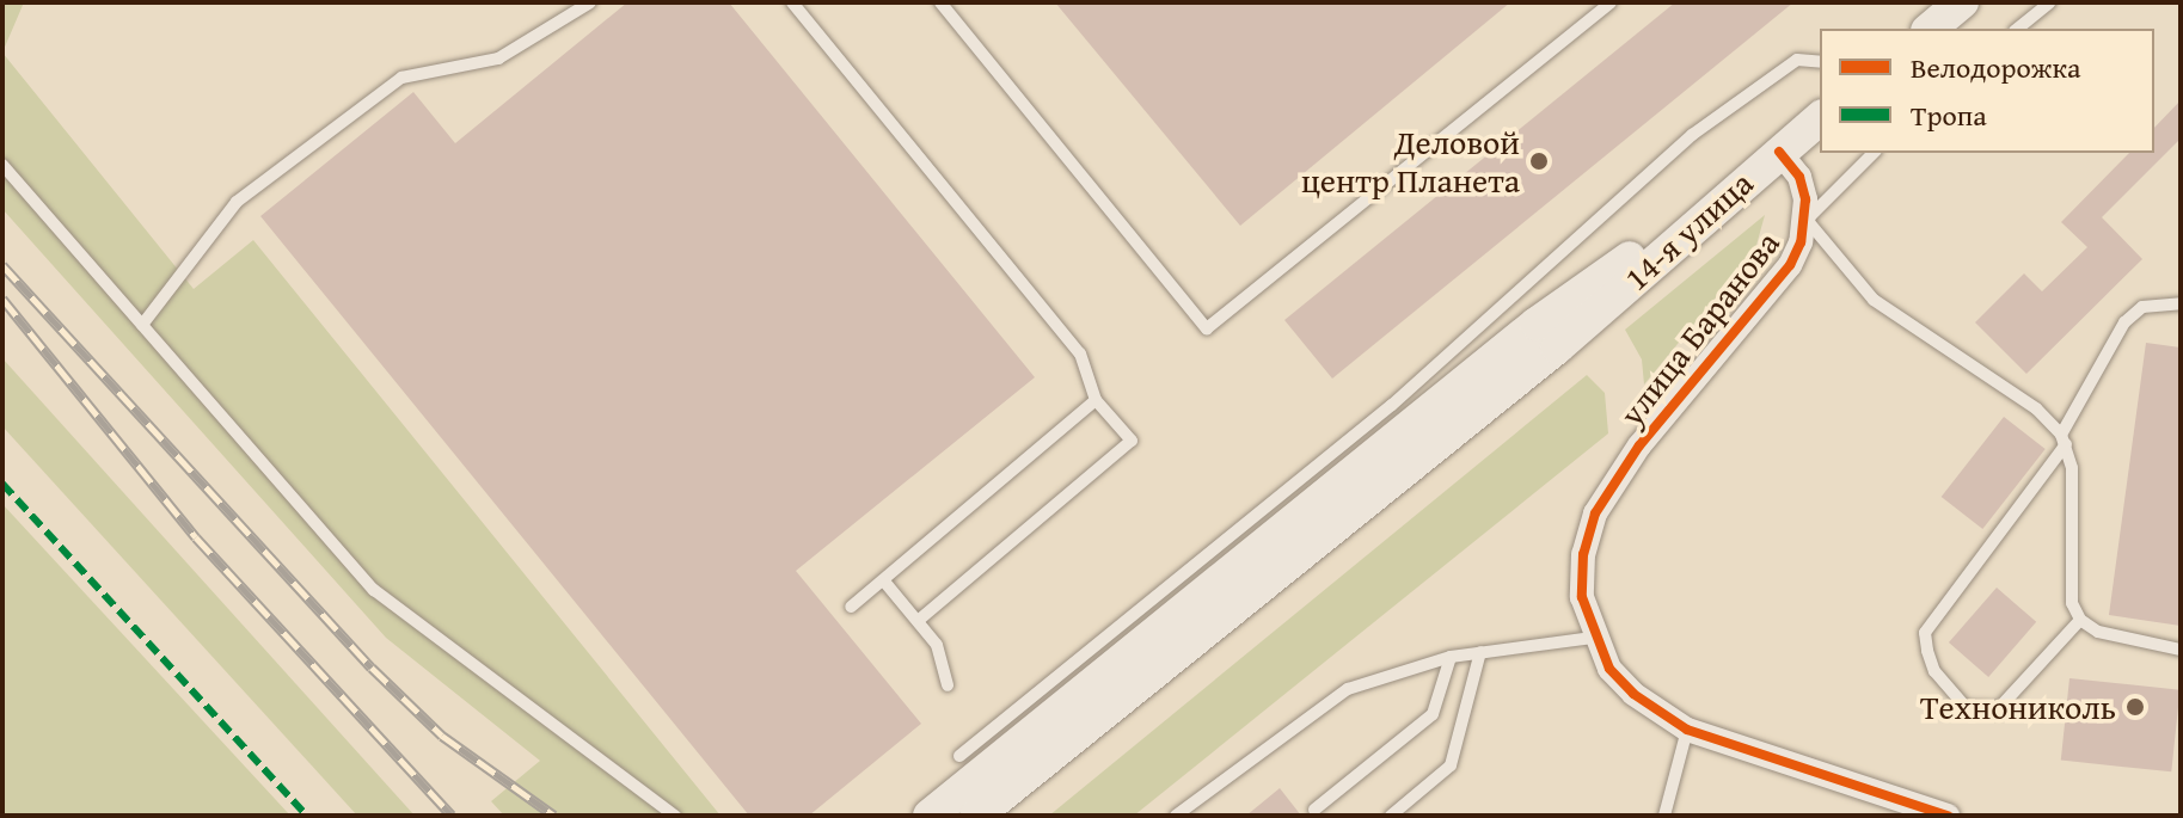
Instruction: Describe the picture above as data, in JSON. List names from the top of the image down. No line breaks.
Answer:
{"streets":{"main road":["14-я улица"],"street":["улица Баранова"]},"crossings":[["14-я улица","улица Баранова"]],"places":["Деловой центр Планета","Технониколь"],"legend":["Велодорожка","Тропа"]}
